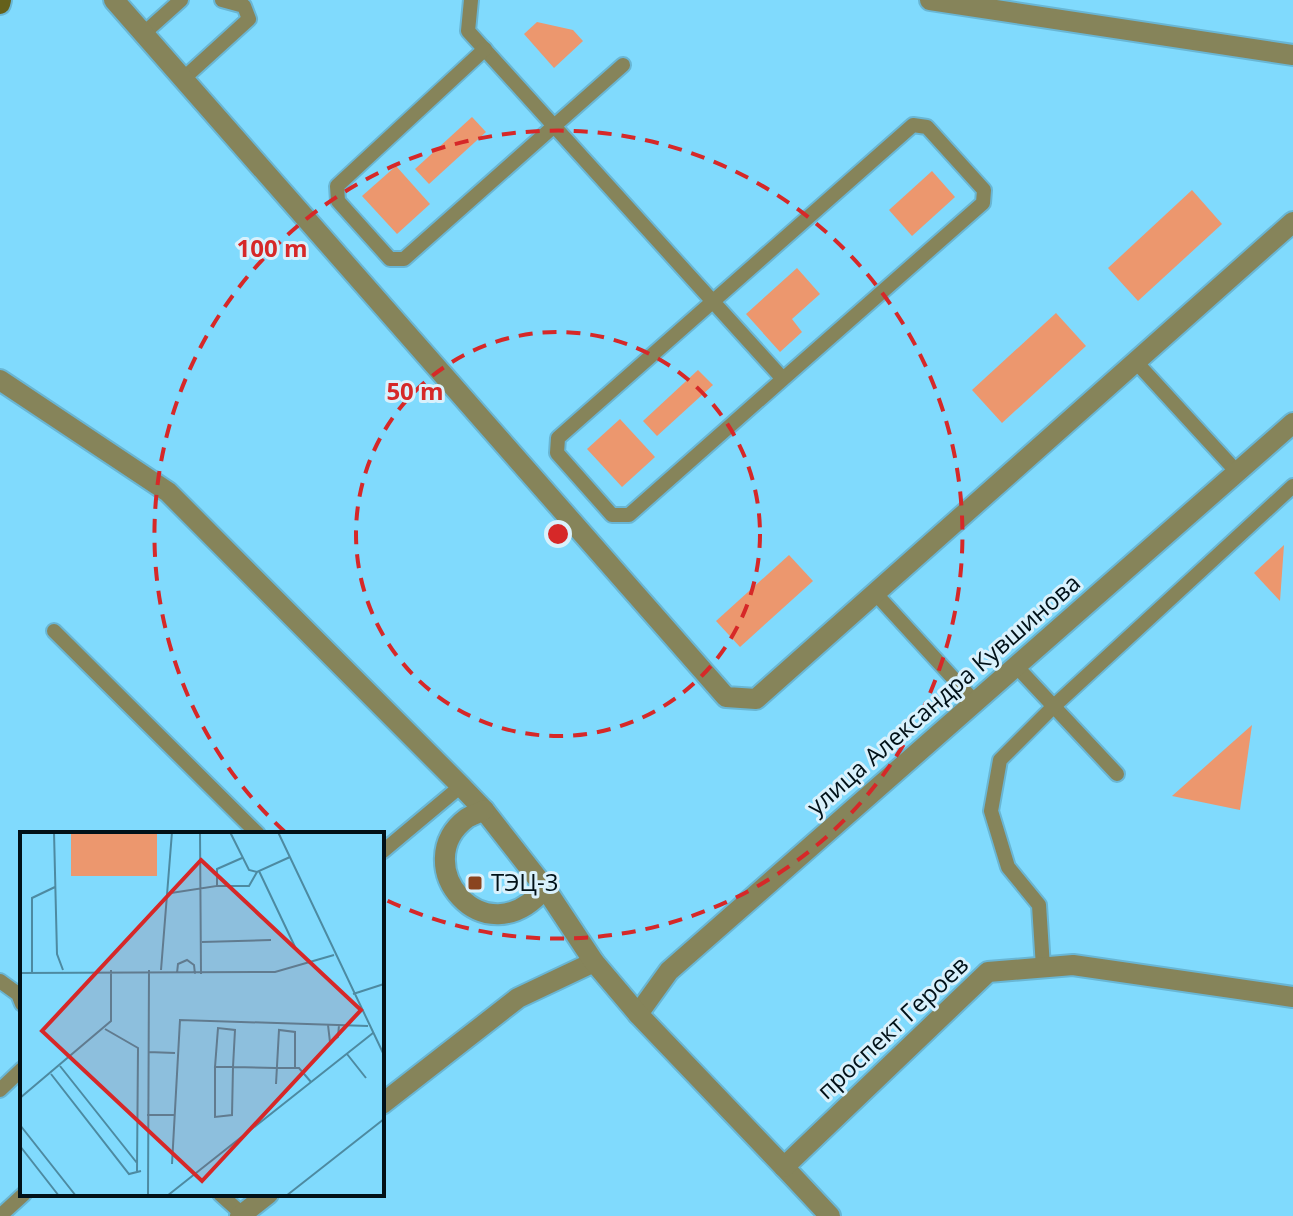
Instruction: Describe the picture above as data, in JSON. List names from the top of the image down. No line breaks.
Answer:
{"streets":{"street":["улица Александра Кувшинова","проспект Героев"]},"places":{"transit":["ТЭЦ-3"]},"rings":["100 m","50 m"]}
